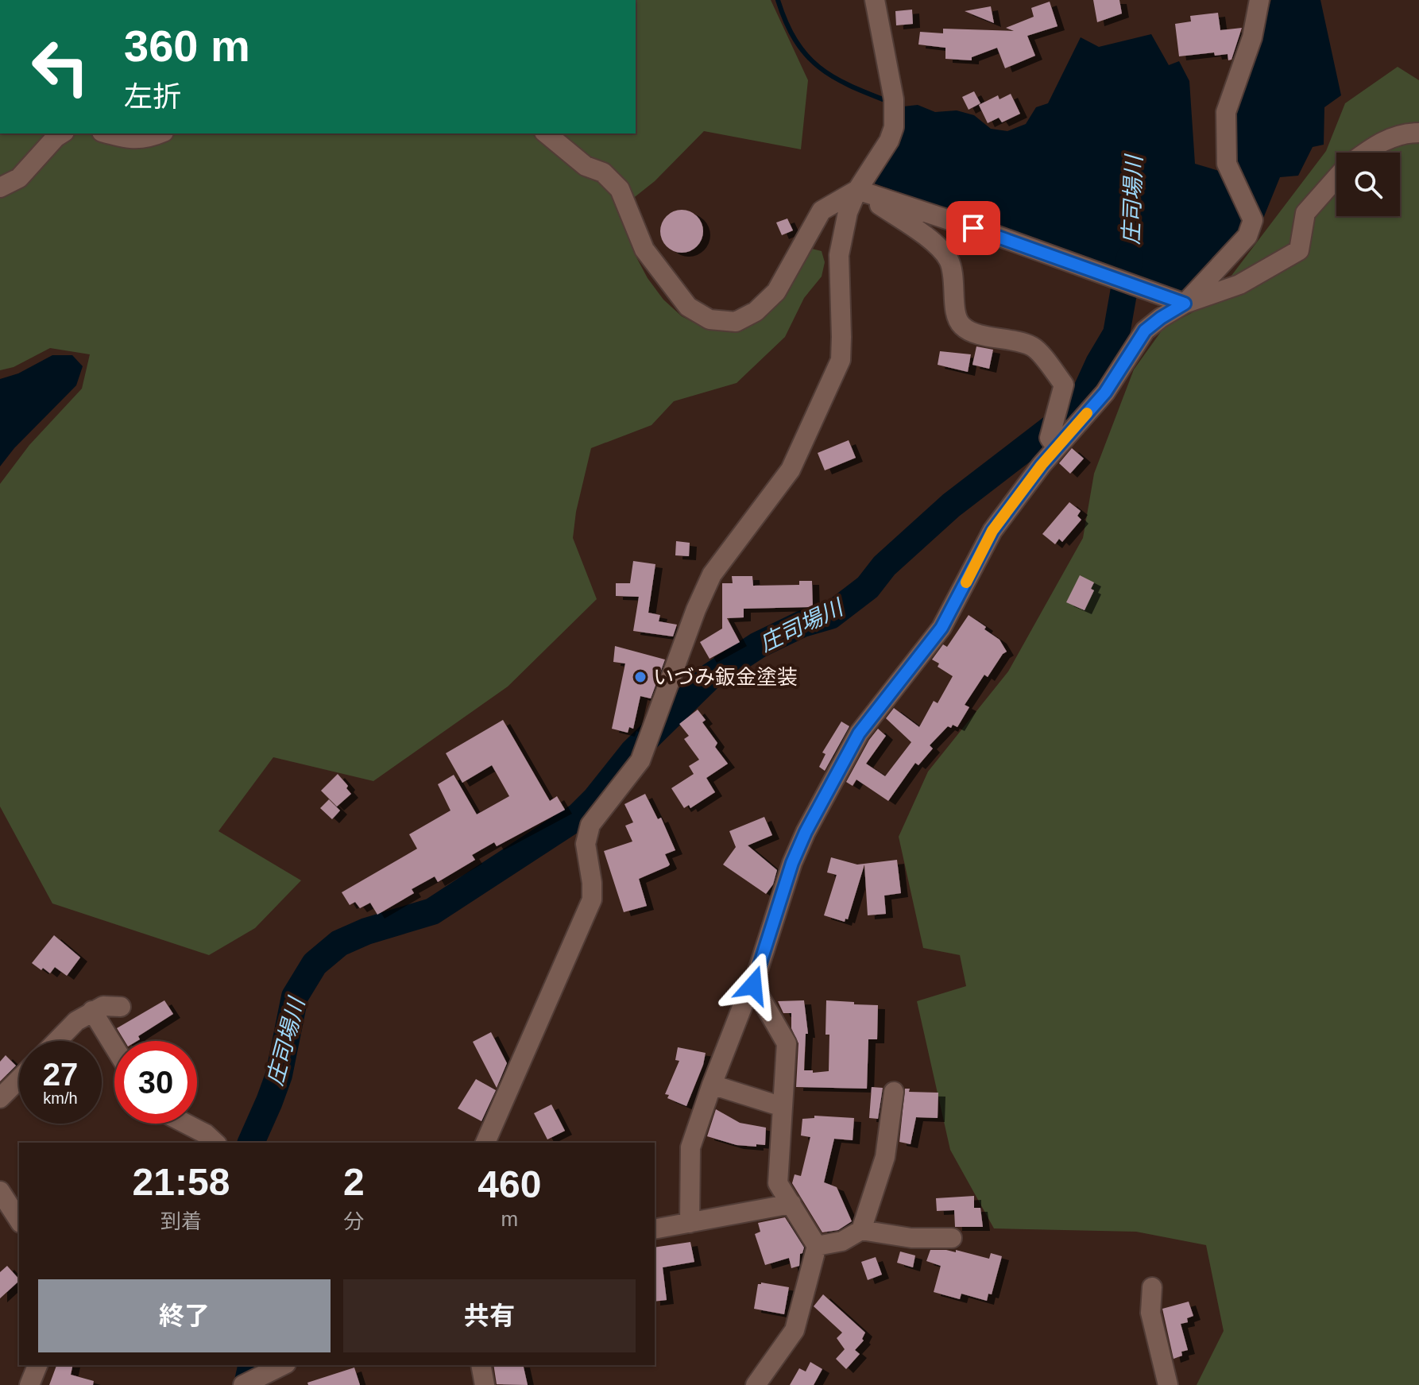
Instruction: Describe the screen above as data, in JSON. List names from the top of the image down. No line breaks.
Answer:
{"water":["庄司場川"],"places":["いづみ鈑金塗装"],"page":{"turn":["360 m","左折"],"speed":"27 km/h","limit":"30","eta":["21:58","到着","2","分","460","m"],"buttons":["終了","共有"]}}
